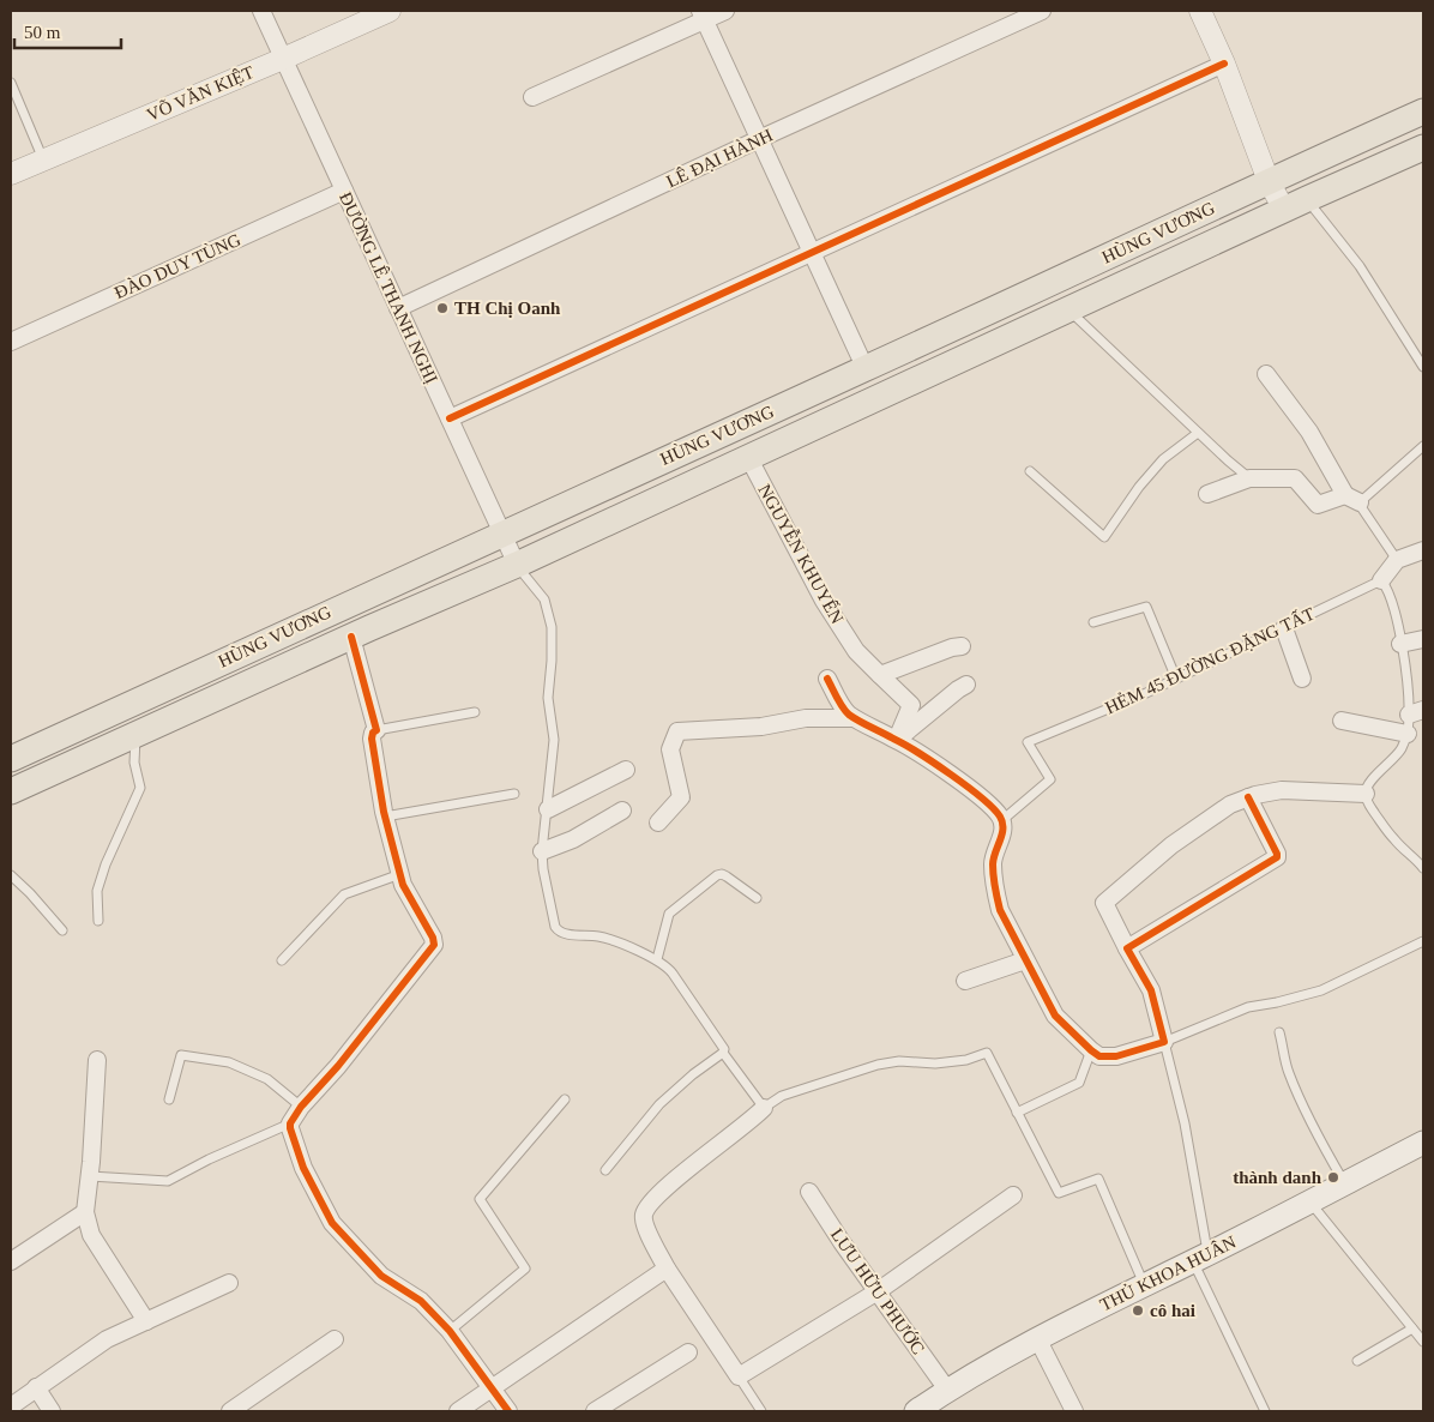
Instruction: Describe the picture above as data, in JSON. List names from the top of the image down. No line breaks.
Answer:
{"streets":{"main road":["HÙNG VƯƠNG","THỦ KHOA HUÂN"],"street":["VÕ VĂN KIỆT","LÊ ĐẠI HÀNH","ĐÀO DUY TÙNG","ĐƯỜNG LÊ THANH NGHỊ","NGUYỄN KHUYẾN","HẺM 45 ĐƯỜNG ĐẶNG TẤT","LƯU HỮU PHƯỚC"]},"crossings":[["VÕ VĂN KIỆT","ĐƯỜNG LÊ THANH NGHỊ"],["LÊ ĐẠI HÀNH","ĐƯỜNG LÊ THANH NGHỊ"],["HÙNG VƯƠNG","ĐƯỜNG LÊ THANH NGHỊ"],["HÙNG VƯƠNG","NGUYỄN KHUYẾN"],["ĐÀO DUY TÙNG","ĐƯỜNG LÊ THANH NGHỊ"],["THỦ KHOA HUÂN","LƯU HỮU PHƯỚC"]],"places":["TH Chị Oanh","thành danh","cô hai"],"scale_bar":"50 m"}
